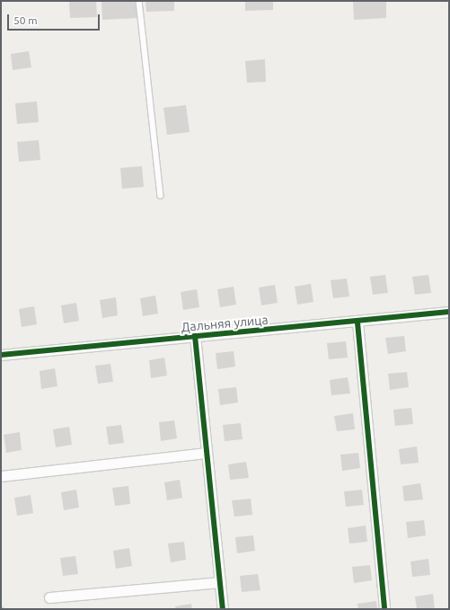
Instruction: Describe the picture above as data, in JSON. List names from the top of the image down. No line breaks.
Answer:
{"streets":{"street":["Дальняя улица"]},"scale_bar":"50 m"}
